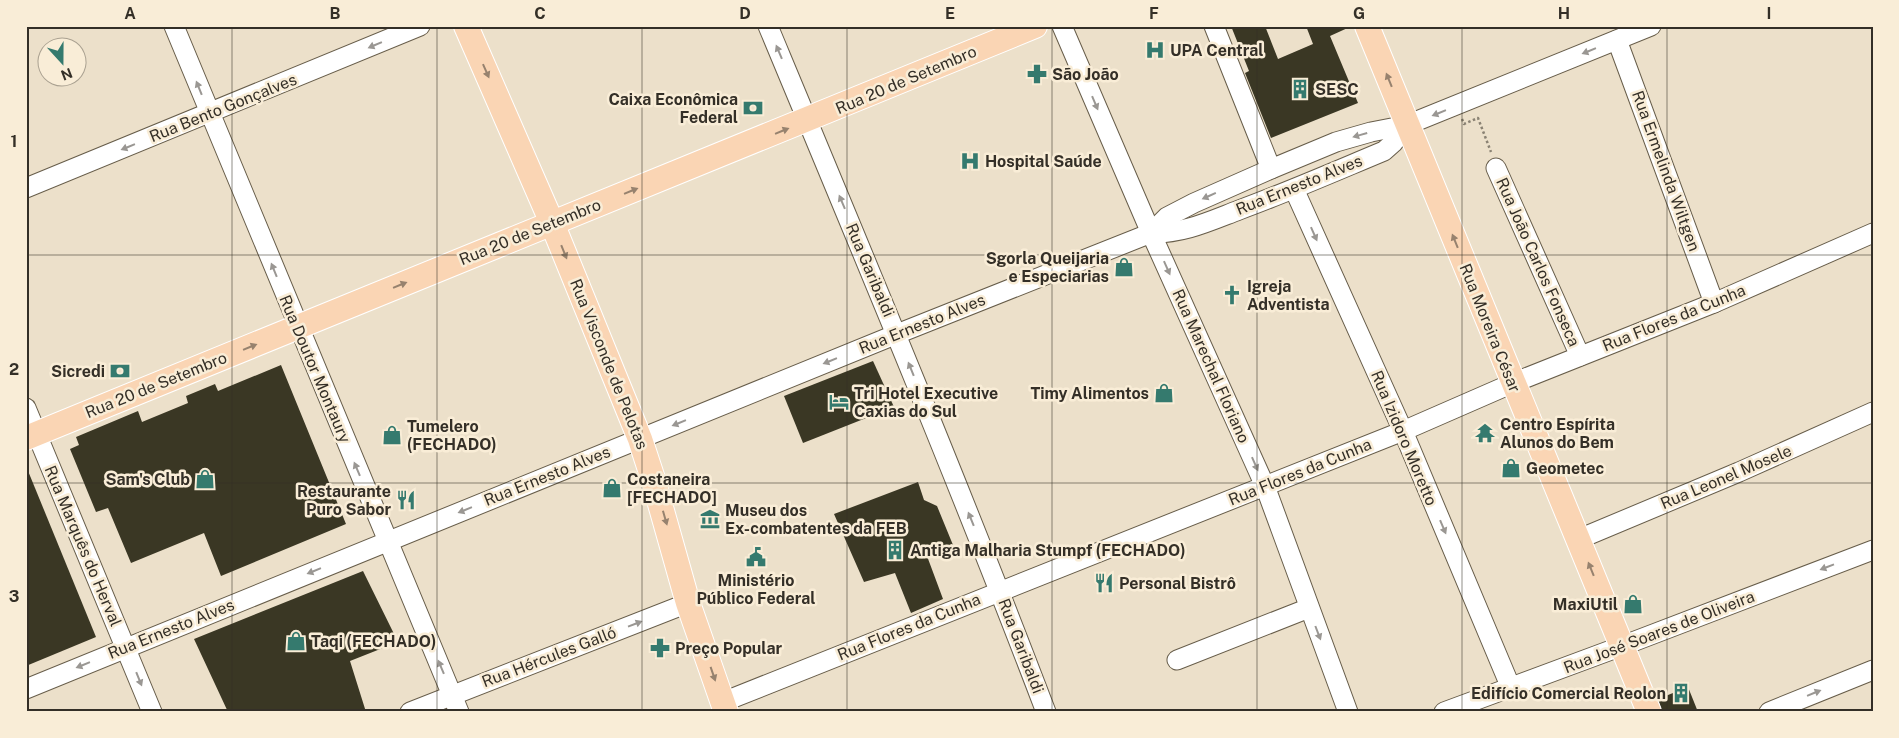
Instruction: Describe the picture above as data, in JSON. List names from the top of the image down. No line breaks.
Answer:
{"streets":{"main road":["Rua 20 de Setembro","Rua Moreira César","Rua Visconde de Pelotas"],"street":["Rua Bento Gonçalves","Rua Ermelinda Wiltgen","Rua Ernesto Alves","Rua João Carlos Fonseca","Rua Garibaldi","Rua Flores da Cunha","Rua Marechal Floriano","Rua Doutor Montaury","Rua Izidoro Moretto","Rua Leonel Mosele","Rua Marquês do Herval","Rua José Soares de Oliveira","Rua Hércules Galló"]},"crossings":[["Rua 20 de Setembro","Rua Garibaldi"],["Rua 20 de Setembro","Rua Visconde de Pelotas"],["Rua 20 de Setembro","Rua Doutor Montaury"],["Rua 20 de Setembro","Rua Marquês do Herval"],["Rua Bento Gonçalves","Rua Doutor Montaury"],["Rua Ermelinda Wiltgen","Rua Ernesto Alves"],["Rua Ermelinda Wiltgen","Rua Flores da Cunha"],["Rua Ernesto Alves","Rua Garibaldi"],["Rua Ernesto Alves","Rua Moreira César"],["Rua Ernesto Alves","Rua Visconde de Pelotas"],["Rua Ernesto Alves","Rua Marechal Floriano"],["Rua Ernesto Alves","Rua Doutor Montaury"],["Rua Ernesto Alves","Rua Izidoro Moretto"],["Rua Ernesto Alves","Rua Marquês do Herval"],["Rua João Carlos Fonseca","Rua Flores da Cunha"],["Rua Garibaldi","Rua Flores da Cunha"],["Rua Flores da Cunha","Rua Moreira César"],["Rua Flores da Cunha","Rua Visconde de Pelotas"],["Rua Flores da Cunha","Rua Marechal Floriano"],["Rua Flores da Cunha","Rua Izidoro Moretto"],["Rua Moreira César","Rua Leonel Mosele"],["Rua Moreira César","Rua José Soares de Oliveira"],["Rua Visconde de Pelotas","Rua Hércules Galló"],["Rua Doutor Montaury","Rua Hércules Galló"],["Rua Izidoro Moretto","Rua José Soares de Oliveira"]],"one_way":["Rua 20 de Setembro","Rua Bento Gonçalves","Rua Ernesto Alves","Rua Garibaldi","Rua Moreira César","Rua Visconde de Pelotas","Rua Marechal Floriano","Rua Doutor Montaury","Rua Izidoro Moretto","Rua Hércules Galló"],"places":{"hospital":["UPA Central","Hospital Saúde"],"pharmacy":["São João","Preço Popular"],"building":["SESC","Antiga Malharia Stumpf (FECHADO)","Edifício Comercial Reolon"],"bank":["Caixa Econômica Federal","Sicredi"],"shop":["Sgorla Queijaria e Especiarias","Timy Alimentos","Tumelero (FECHADO)","Geometec","Sam's Club","Costaneira [FECHADO]","MaxiUtil","Taqi (FECHADO)"],"church":["Igreja Adventista"],"hotel":["Tri Hotel Executive Caxias do Sul"],"temple":["Centro Espírita Alunos do Bem"],"restaurant":["Restaurante Puro Sabor","Personal Bistrô"],"museum":["Museu dos Ex-combatentes da FEB"],"public building":["Ministério Público Federal"]},"north":"bottom","grid":{"columns":["A","B","C","D","E","F","G","H","I"],"rows":["1","2","3"]}}
